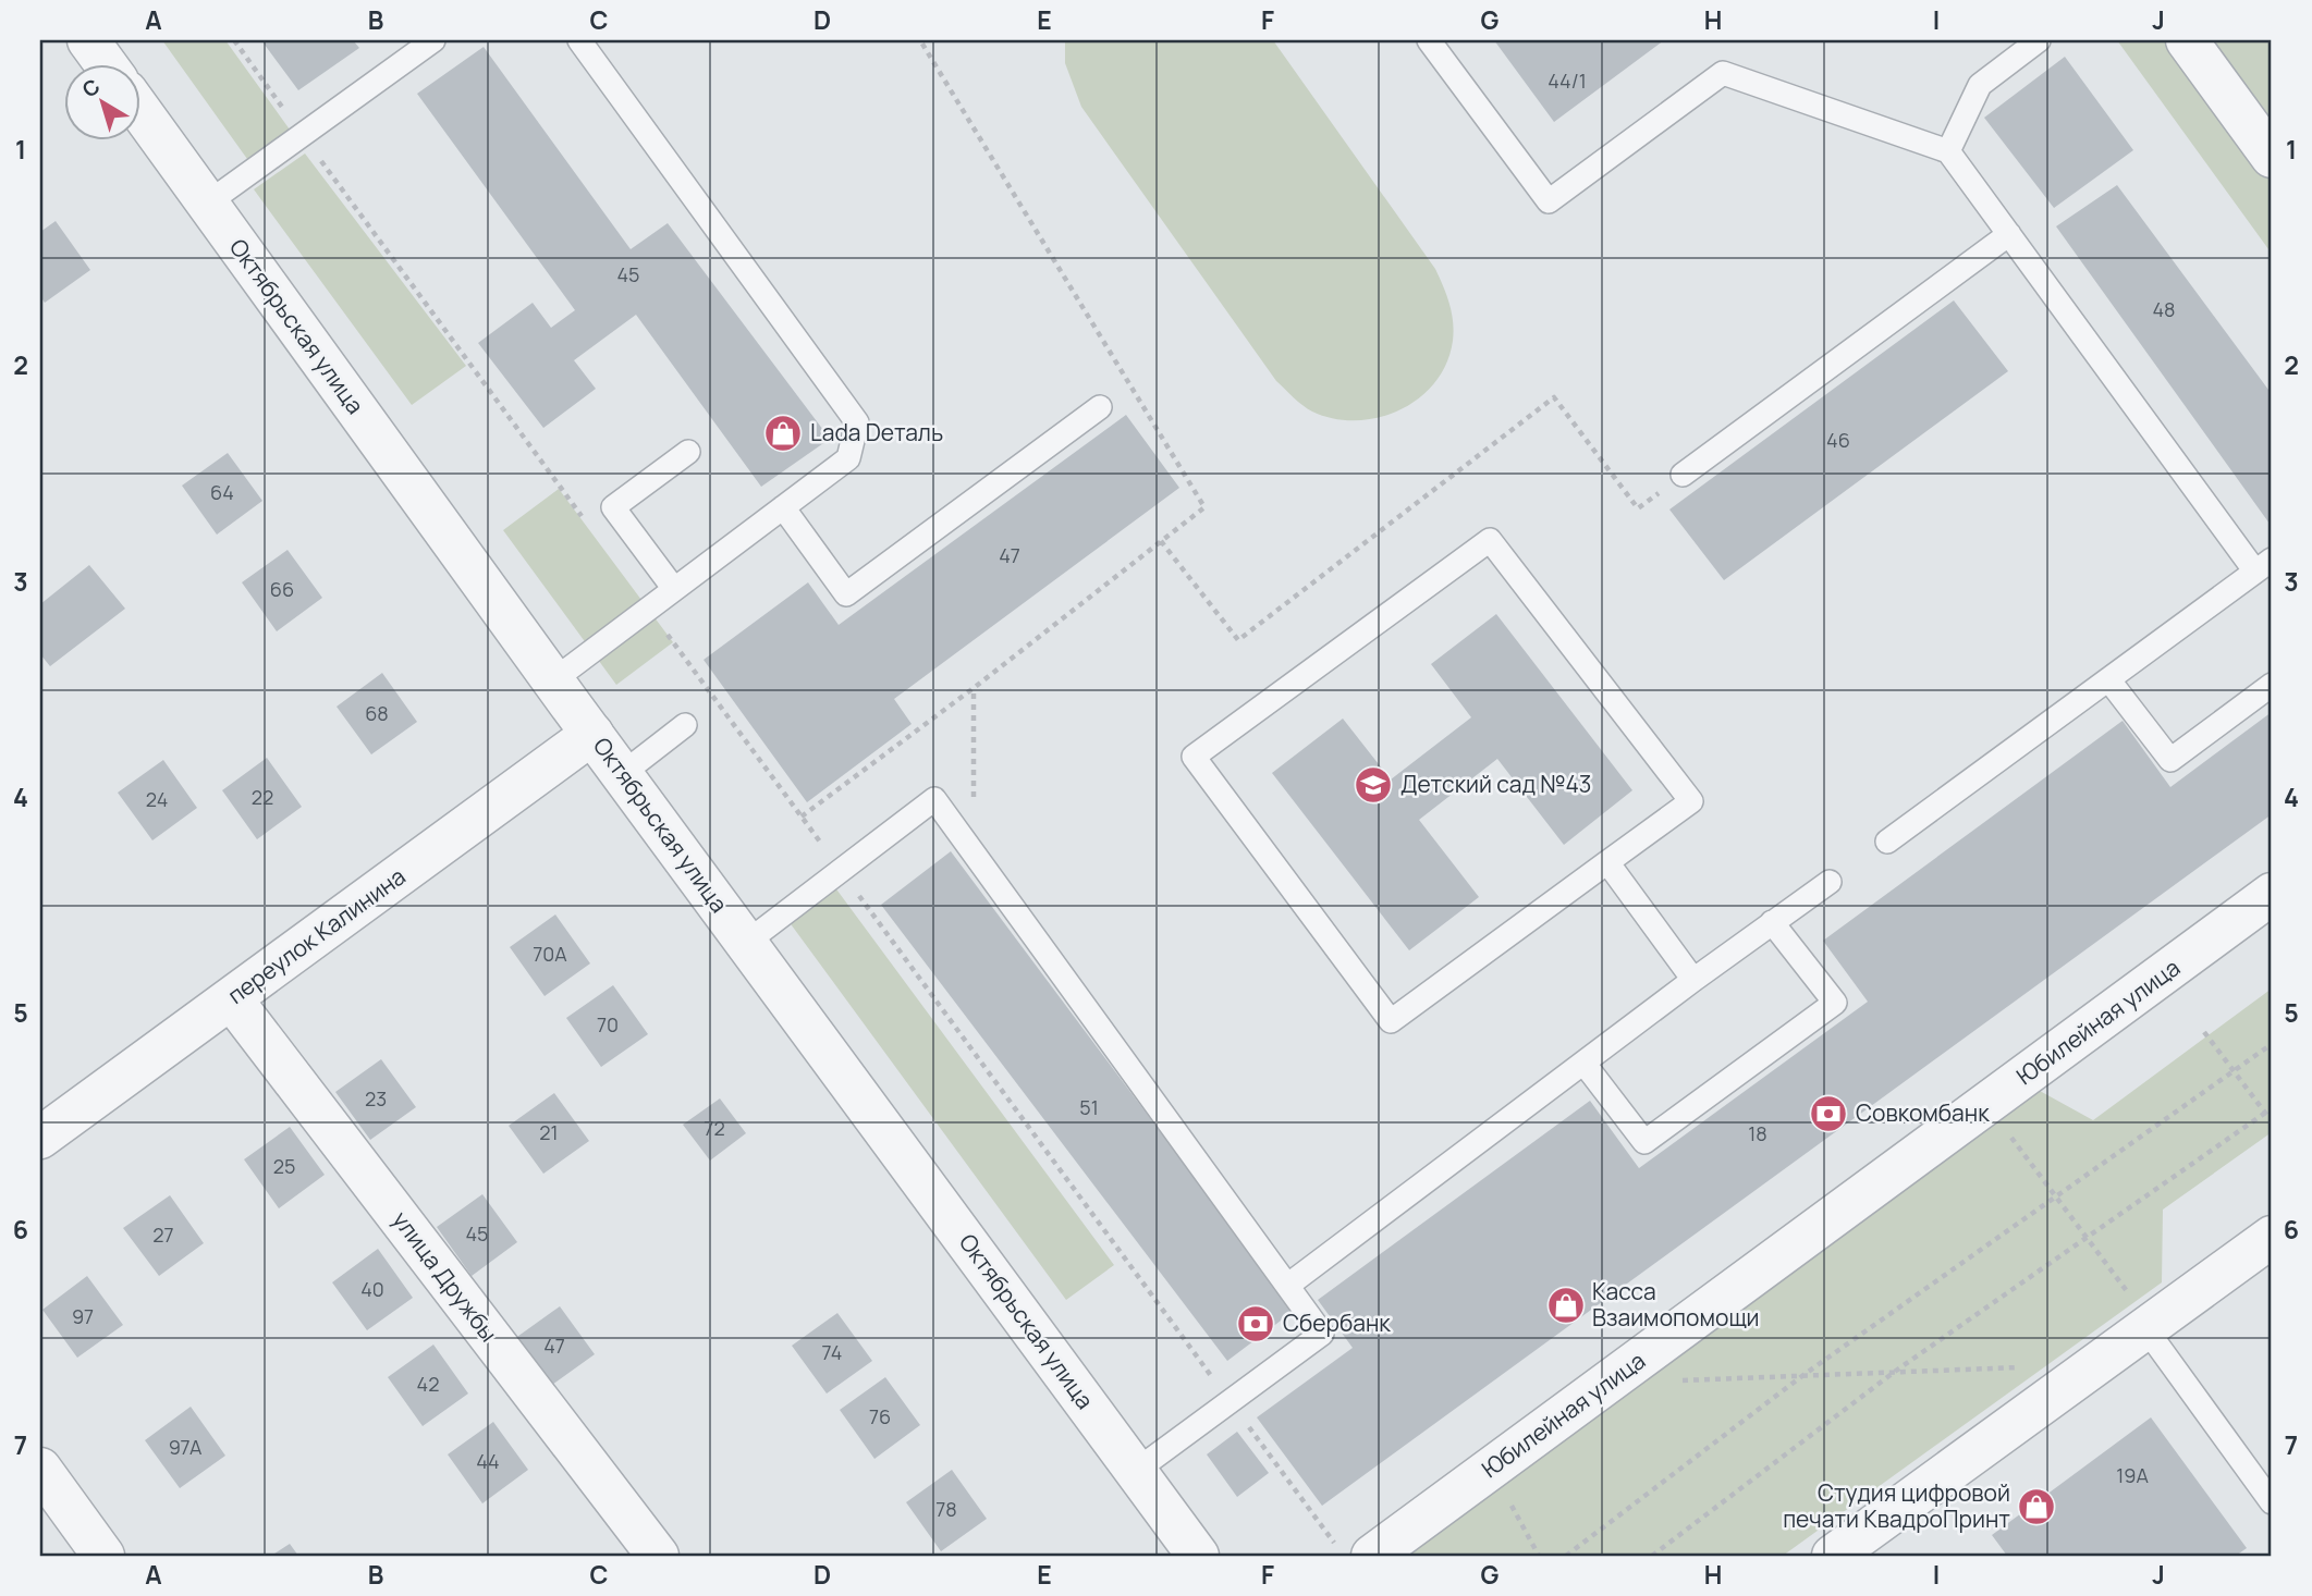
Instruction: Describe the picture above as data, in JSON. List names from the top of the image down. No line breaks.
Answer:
{"streets":{"street":["Октябрьская улица","переулок Калинина","Юбилейная улица","улица Дружбы"]},"crossings":[["Октябрьская улица","переулок Калинина"],["переулок Калинина","улица Дружбы"]],"places":{"shop":["Lada Dеталь","Касса Взаимопомощи","Студия цифровой печати КвадроПринт"],"school or university":["Детский сад №43"],"bank":["Совкомбанк","Сбербанк"]},"house_numbers":["44/1","45","48","46","64","47","66","68","22","24","70А","70","23","51","72","21","18","25","45","27","40","97","47","74","42","76","97А","44","19А","78"],"north":"top left","grid":{"columns":["A","B","C","D","E","F","G","H","I","J"],"rows":["1","2","3","4","5","6","7"]}}
